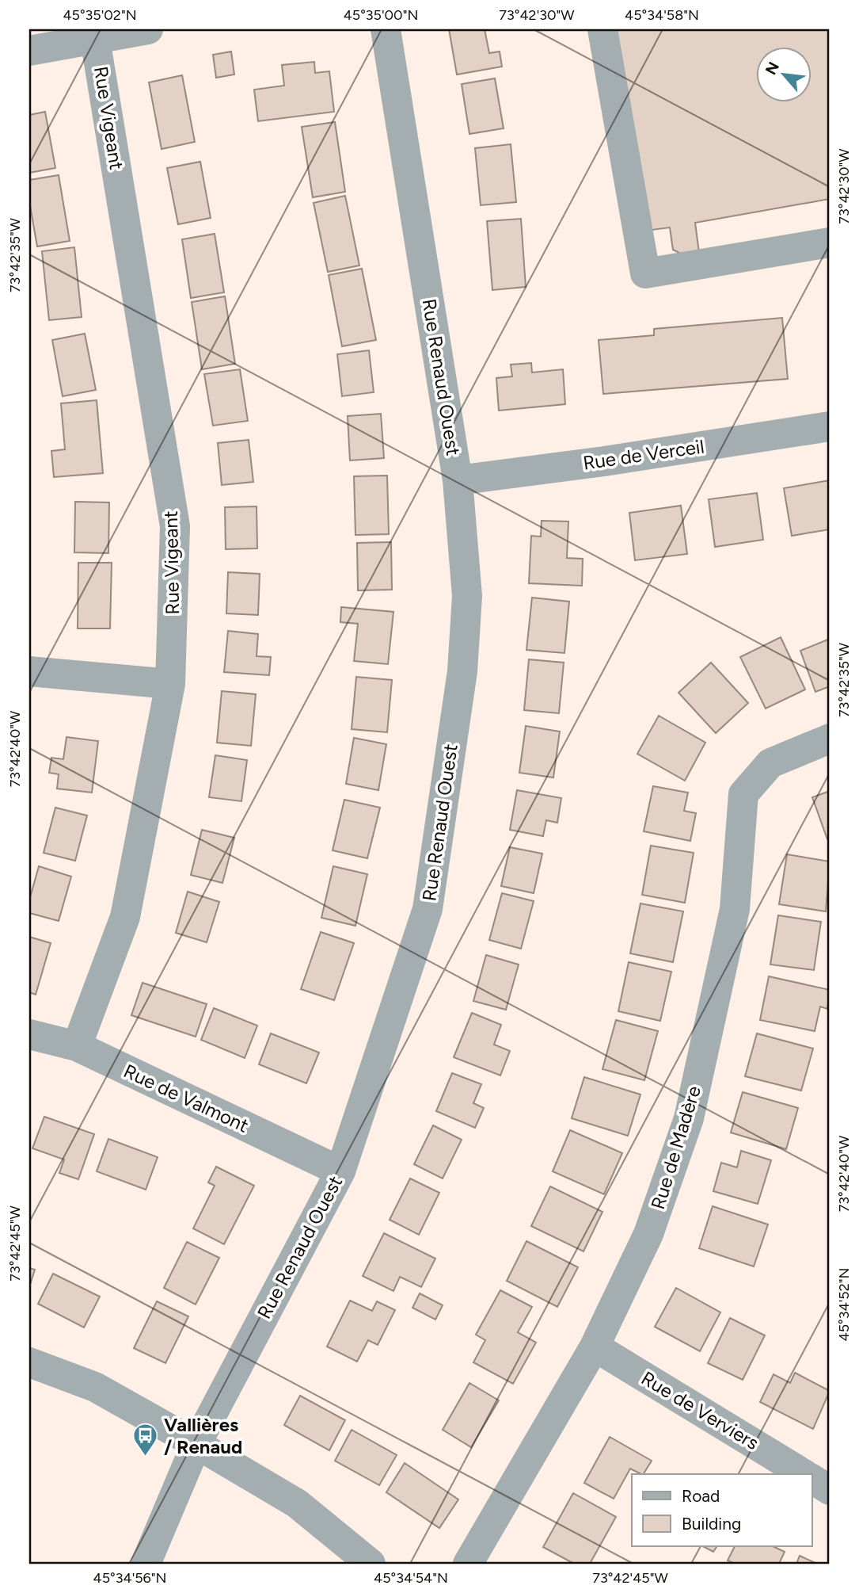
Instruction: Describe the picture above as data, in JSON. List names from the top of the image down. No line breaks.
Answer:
{"streets":{"street":["Rue Vigeant","Rue Renaud Ouest","Rue de Verceil","Rue de Valmont","Rue de Madère","Rue de Verviers"]},"crossings":[["Rue Vigeant","Rue de Valmont"],["Rue Renaud Ouest","Rue de Verceil"],["Rue Renaud Ouest","Rue de Valmont"],["Rue de Madère","Rue de Verviers"]],"places":{"bus stop":["Vallières / Renaud"]},"legend":["Road","Building"],"north":"top left","coordinates":["45°35'02\"N","45°35'00\"N","73°42'30\"W","45°34'58\"N","73°42'35\"W","73°42'40\"W","73°42'45\"W","45°34'52\"N","45°34'56\"N","45°34'54\"N"]}
